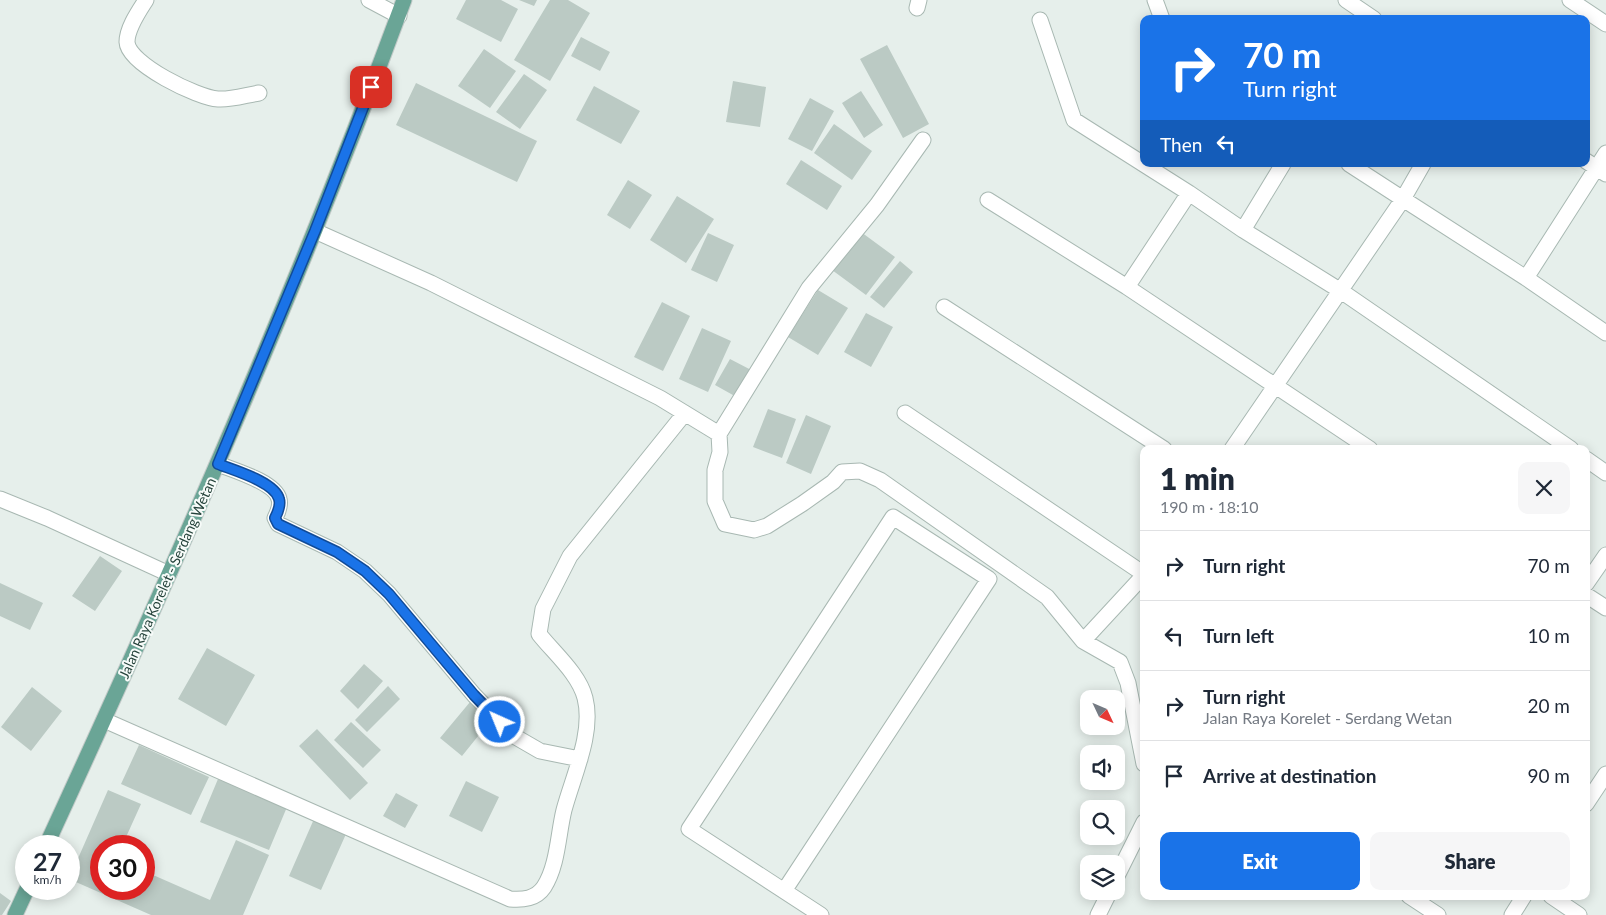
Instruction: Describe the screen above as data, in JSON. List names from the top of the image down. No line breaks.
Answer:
{"streets":{"main road":["Jalan Raya Korelet - Serdang Wetan"]},"north":"bottom right","page":{"turn":["70 m","Turn right"],"then":"Then","heading":["1 min","190 m · 18:10"],"list":[{"name":"Turn right","value":"70 m"},{"name":"Turn left","value":"10 m"},{"name":"Turn right","note":"Jalan Raya Korelet - Serdang Wetan","value":"20 m"},{"name":"Arrive at destination","value":"90 m"}],"buttons":["Exit","Share"],"speed":"27 km/h","limit":"30"}}
